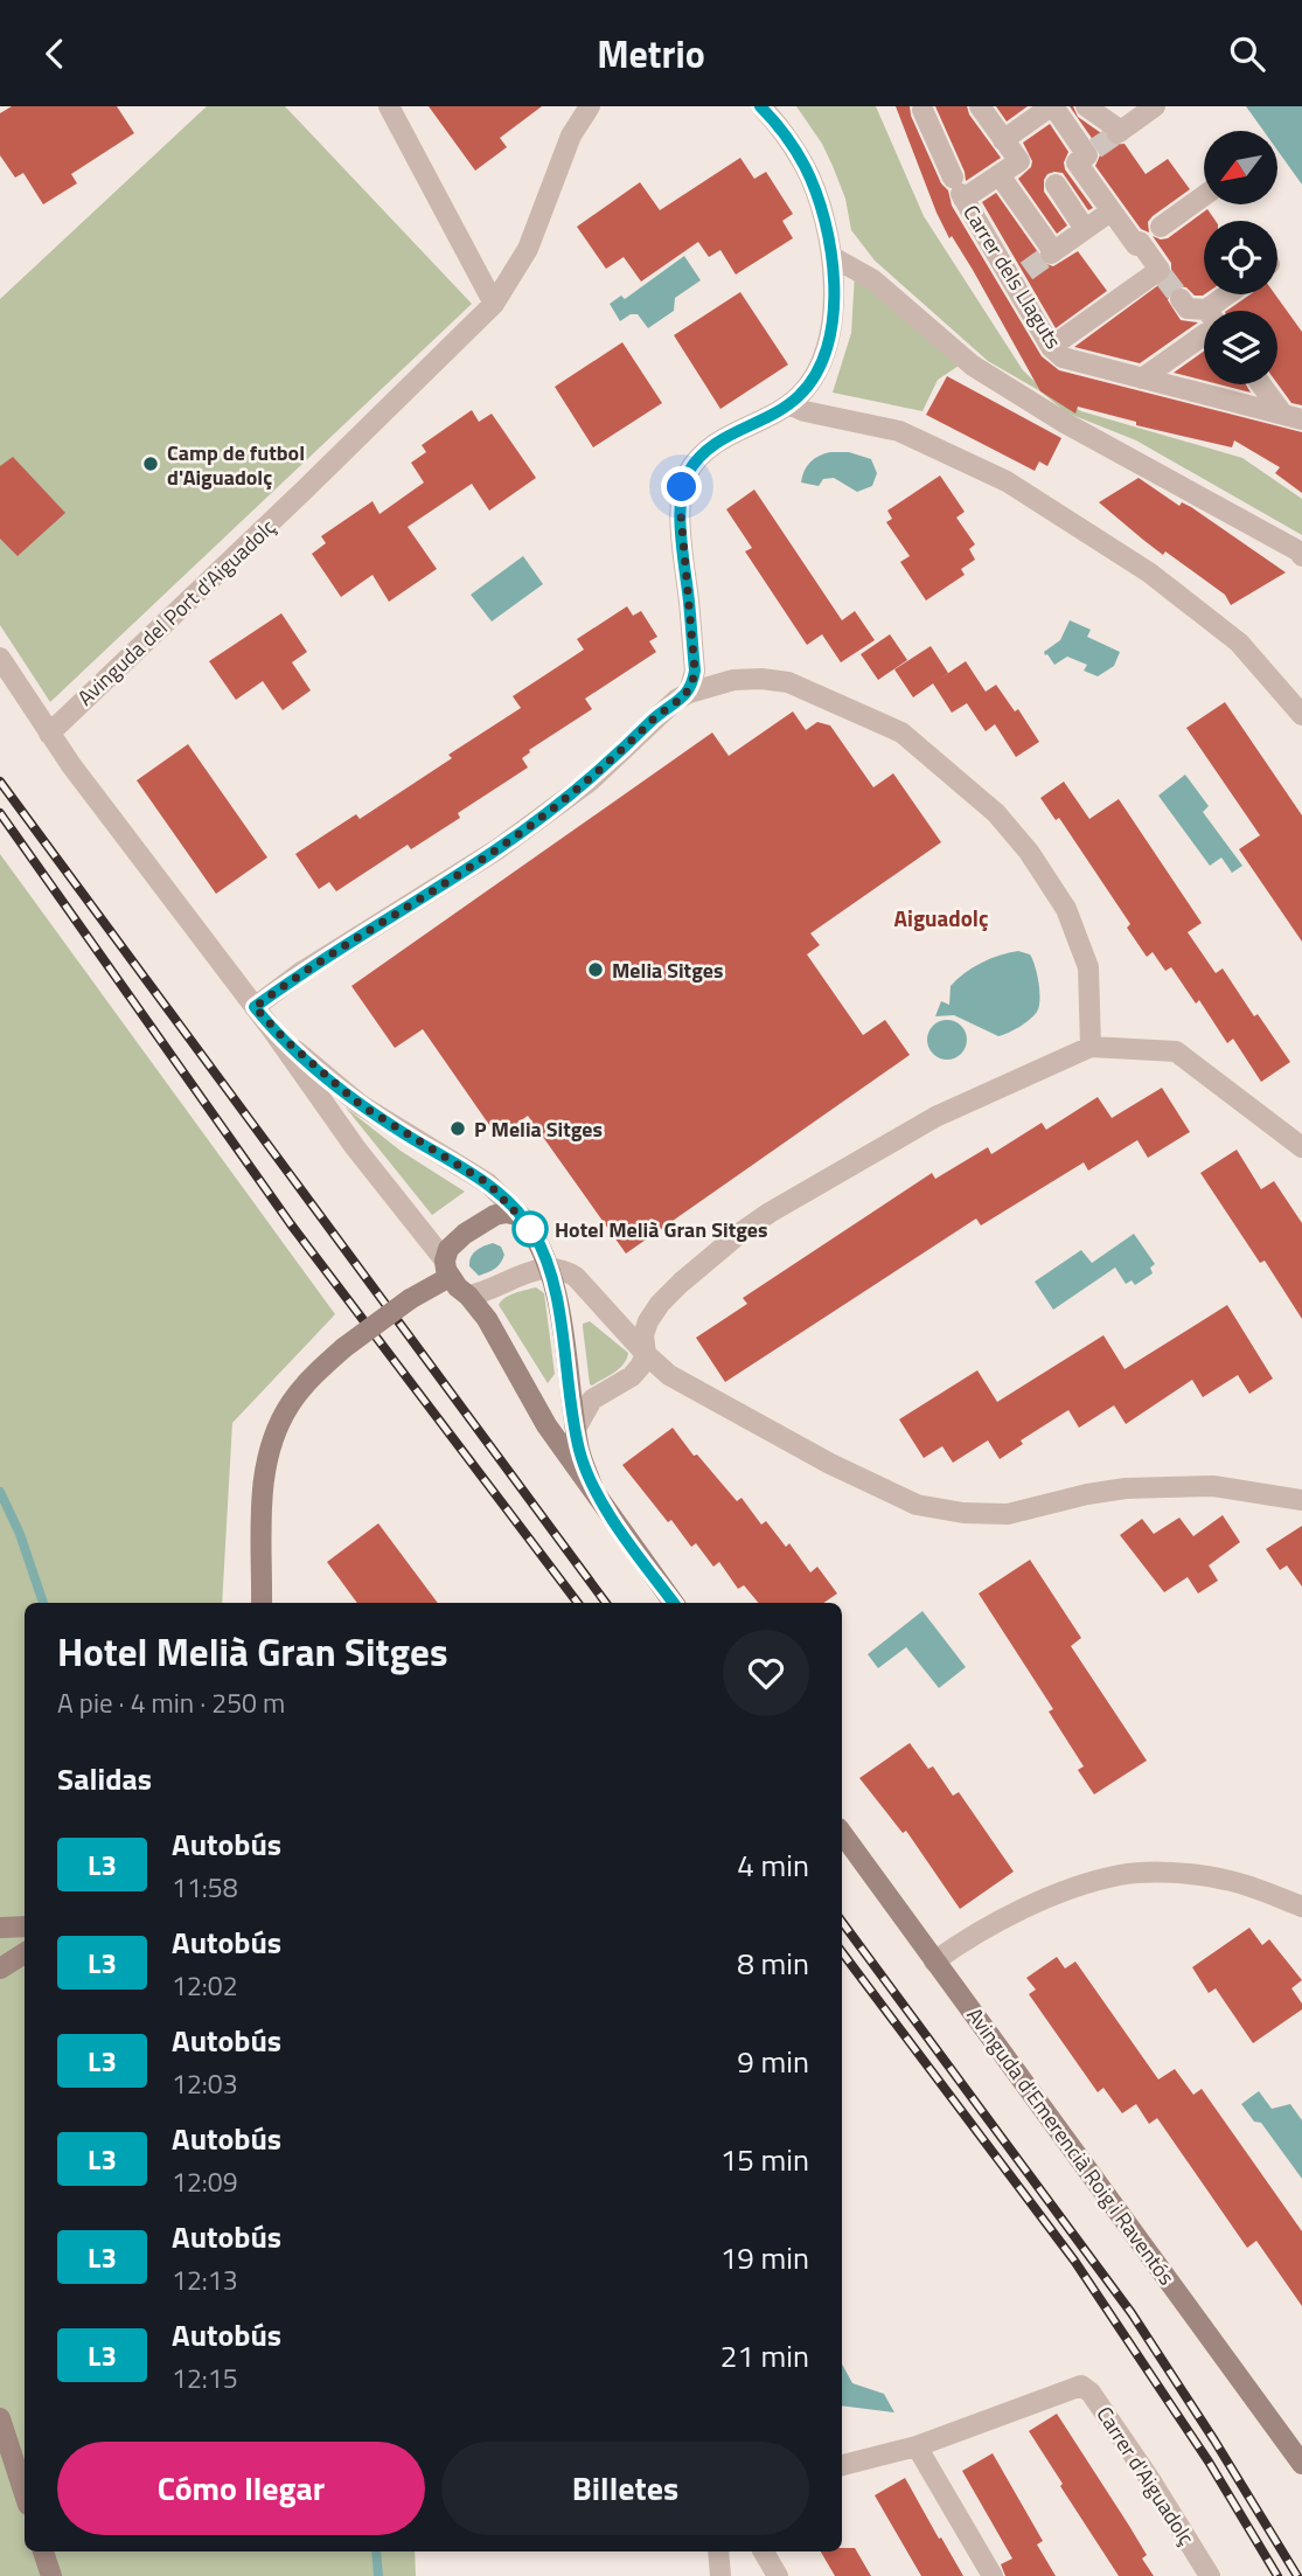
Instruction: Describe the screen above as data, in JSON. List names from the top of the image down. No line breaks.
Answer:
{"streets":{"street":["Carrer dels Llaguts","Avinguda del Port d'Aiguadolç","Avinguda d'Emerencià Roig i Raventós","Carrer d'Aiguadolç"]},"districts":["Aiguadolç"],"places":["Camp de futbol d'Aiguadolç","Melia Sitges","P Melia Sitges","Hotel Melià Gran Sitges"],"lines":["bus line L3"],"north":"bottom left","page":{"header":"Metrio","heading":[["Hotel Melià Gran Sitges","A pie · 4 min · 250 m"],"Salidas"],"list":[{"mark":"L3","name":"Autobús","note":"11:58","value":"4 min"},{"mark":"L3","name":"Autobús","note":"12:02","value":"8 min"},{"mark":"L3","name":"Autobús","note":"12:03","value":"9 min"},{"mark":"L3","name":"Autobús","note":"12:09","value":"15 min"},{"mark":"L3","name":"Autobús","note":"12:13","value":"19 min"},{"mark":"L3","name":"Autobús","note":"12:15","value":"21 min"}],"buttons":["Cómo llegar","Billetes"]}}
